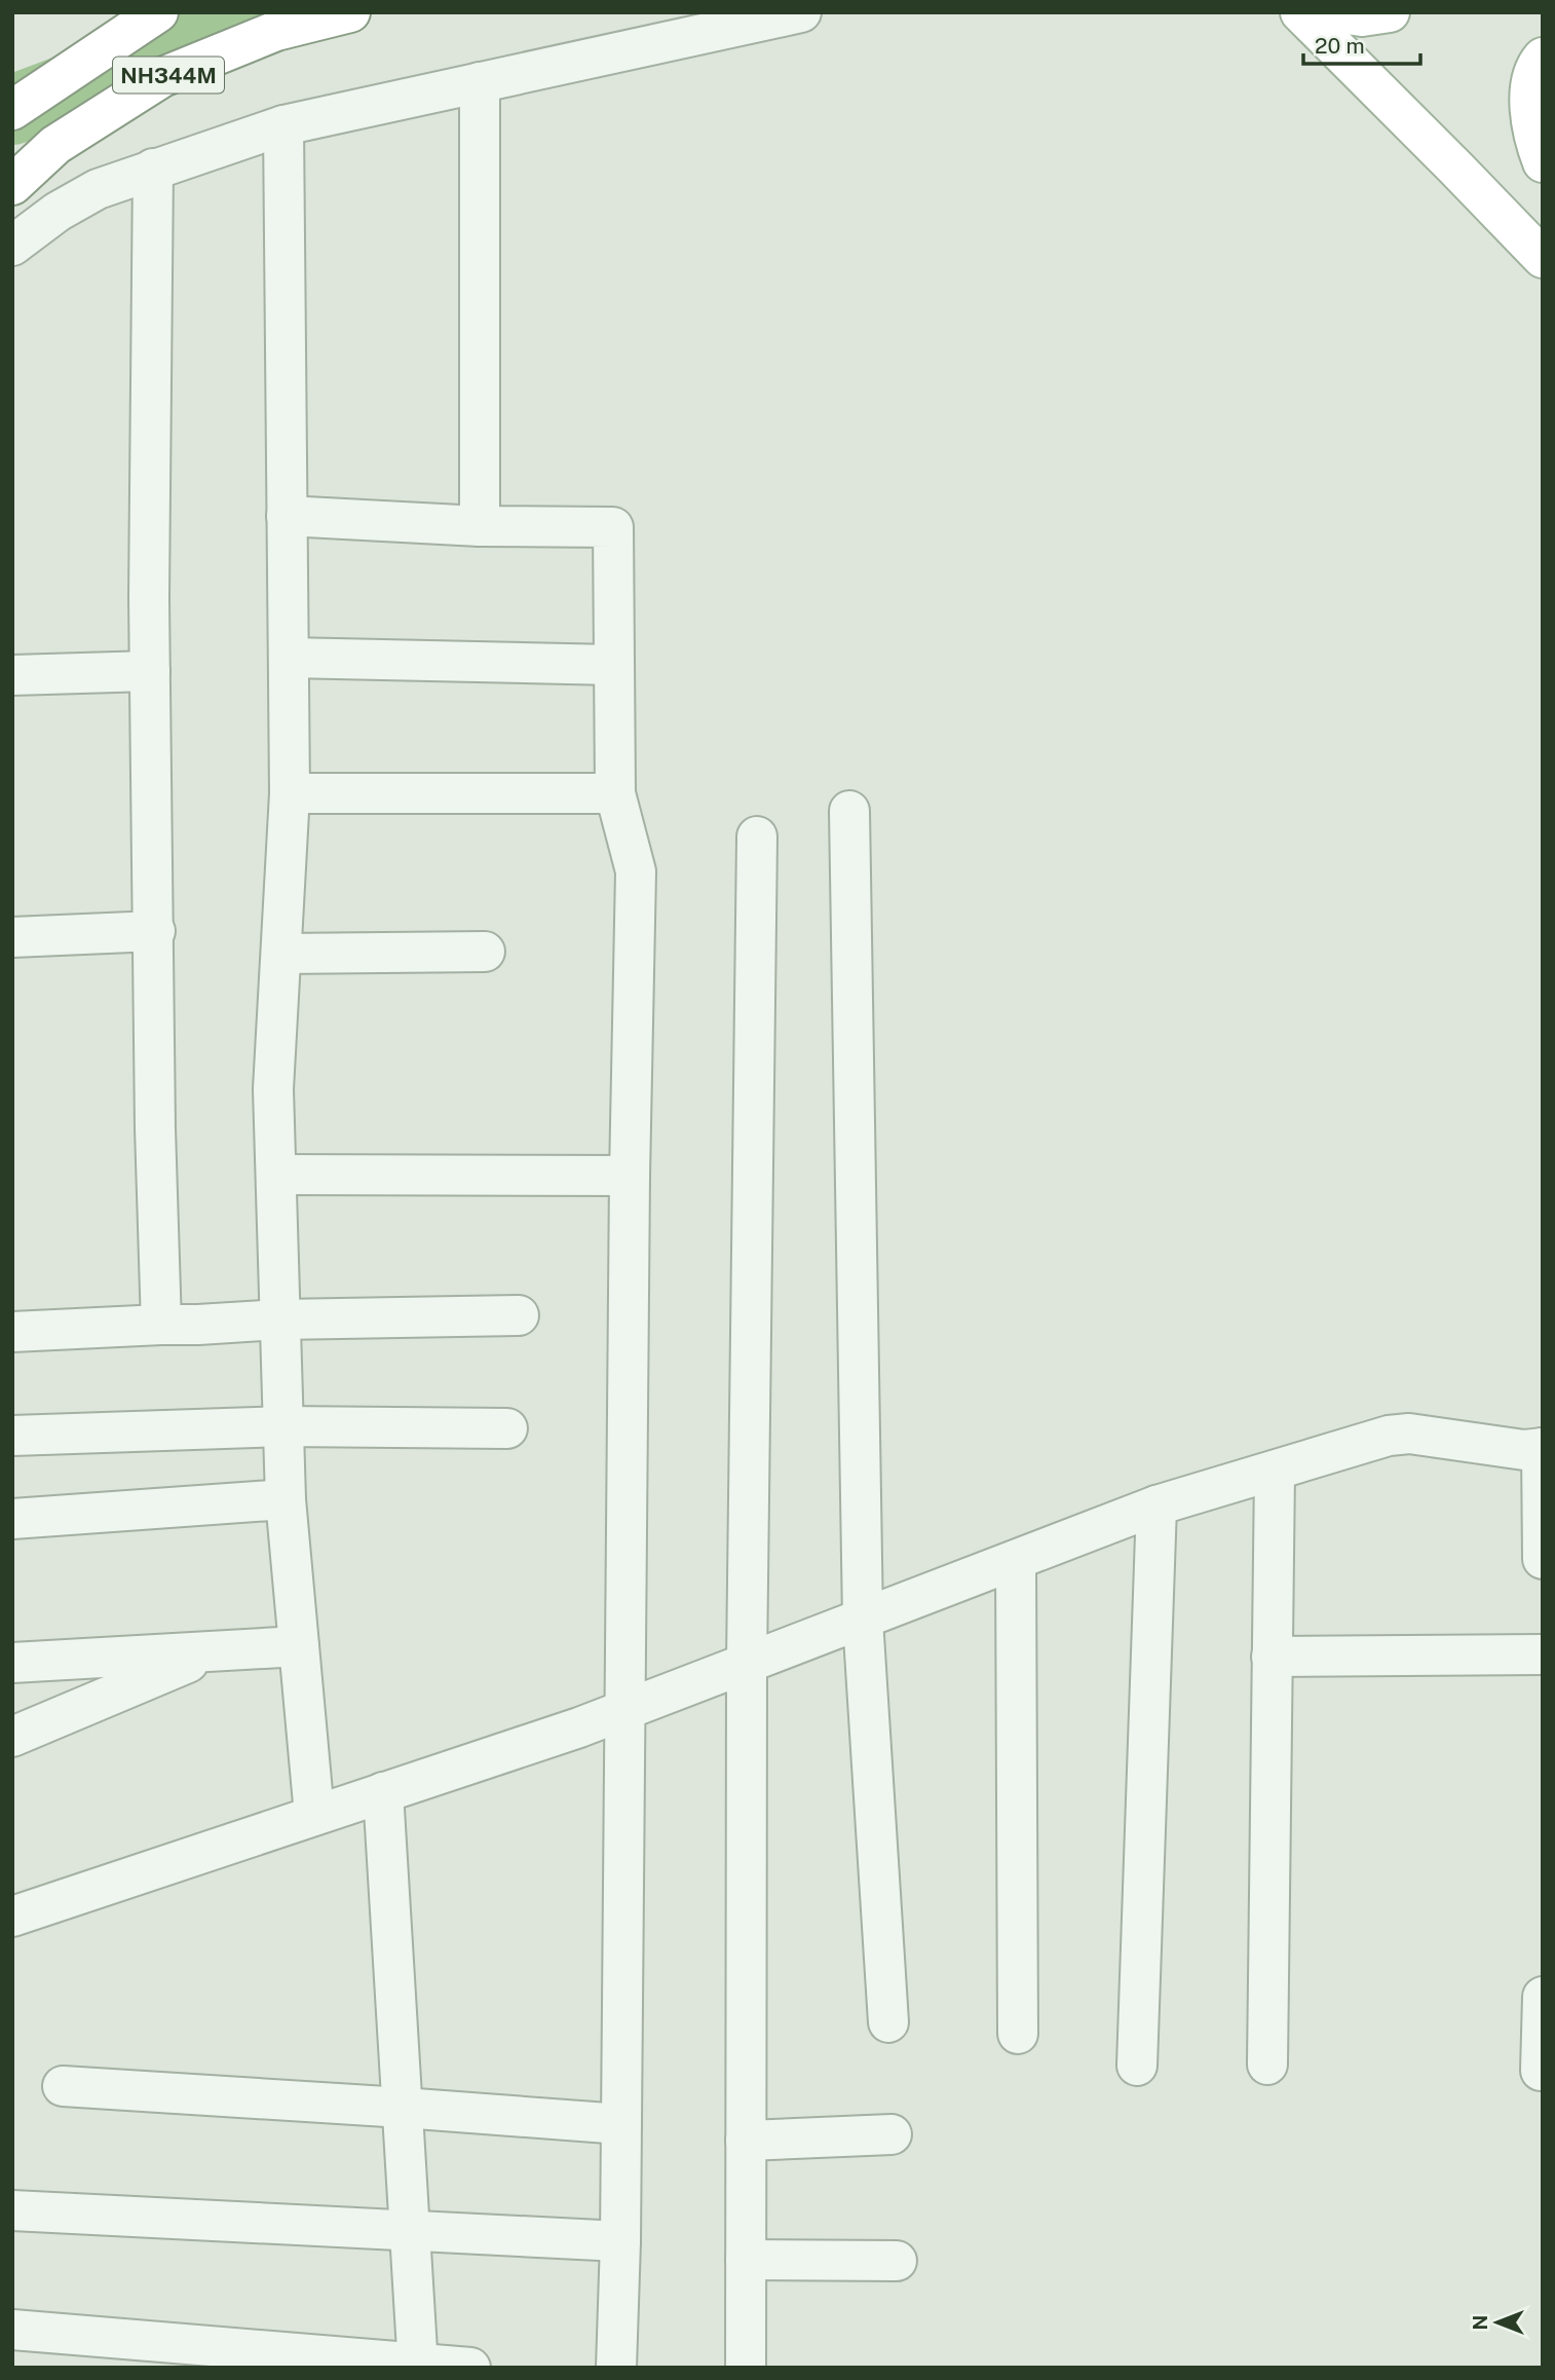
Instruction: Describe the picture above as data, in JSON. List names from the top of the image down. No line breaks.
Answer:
{"streets":{"main road":["NH344M"]},"scale_bar":"20 m","north":"left"}
